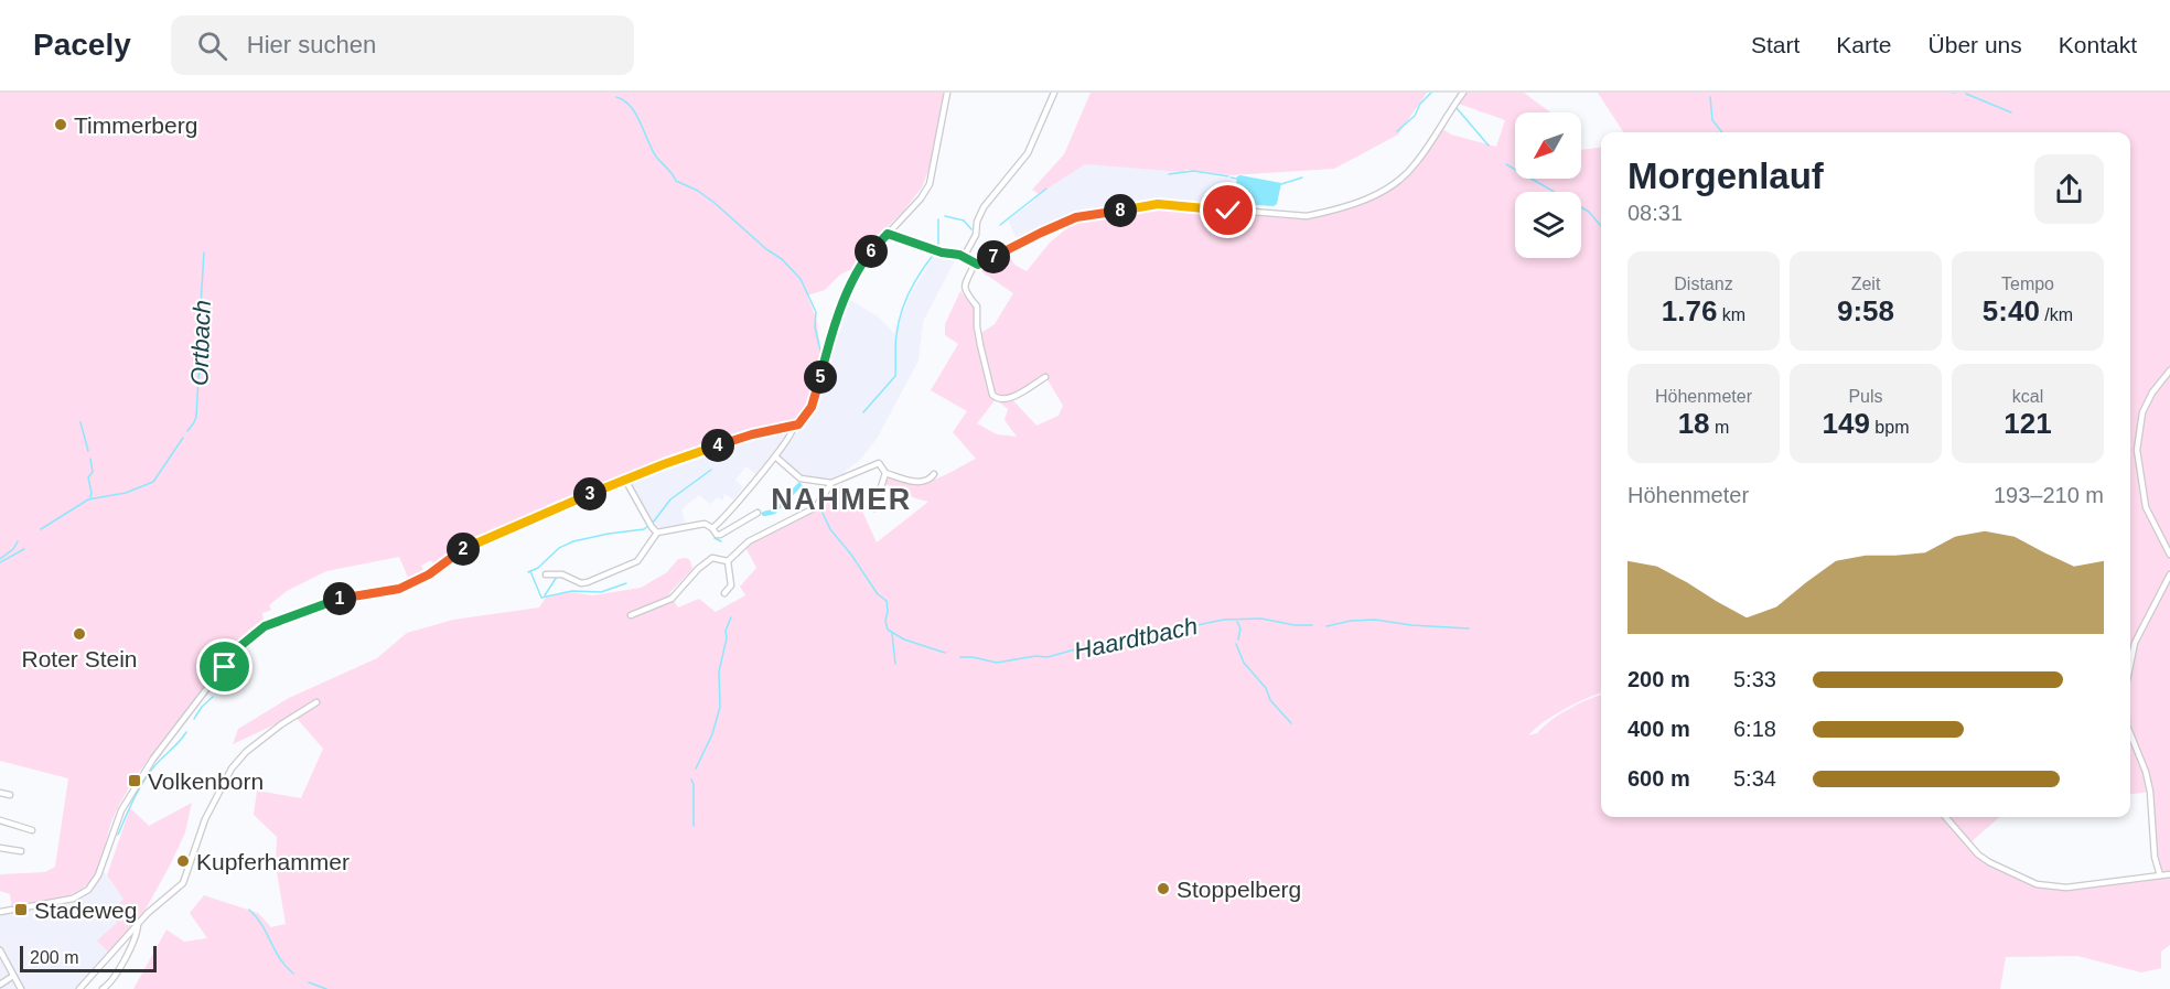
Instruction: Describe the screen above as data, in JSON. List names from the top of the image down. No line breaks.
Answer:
{"districts":["NAHMER"],"water":["Ortbach","Haardtbach"],"places":{"other":["Timmerberg","Roter Stein","Kupferhammer","Stoppelberg"],"transit":["Volkenborn","Stadeweg"]},"scale_bar":"200 m","north":"bottom left","page":{"header":"Pacely","search":"Hier suchen","nav":["Start","Karte","Über uns","Kontakt"],"heading":["Morgenlauf","08:31"],"pins":["8","6","7","5","4","3","2","1"],"stats":[["Distanz","1.76 km"],["Zeit","9:58"],["Tempo","5:40 /km"],["Höhenmeter","18 m"],["Puls","149 bpm"],["kcal","121"]],"chart":["Höhenmeter","193–210 m"],"list":[{"name":"200 m","note":"5:33"},{"name":"400 m","note":"6:18"},{"name":"600 m","note":"5:34"}],"scale":"200 m"}}
